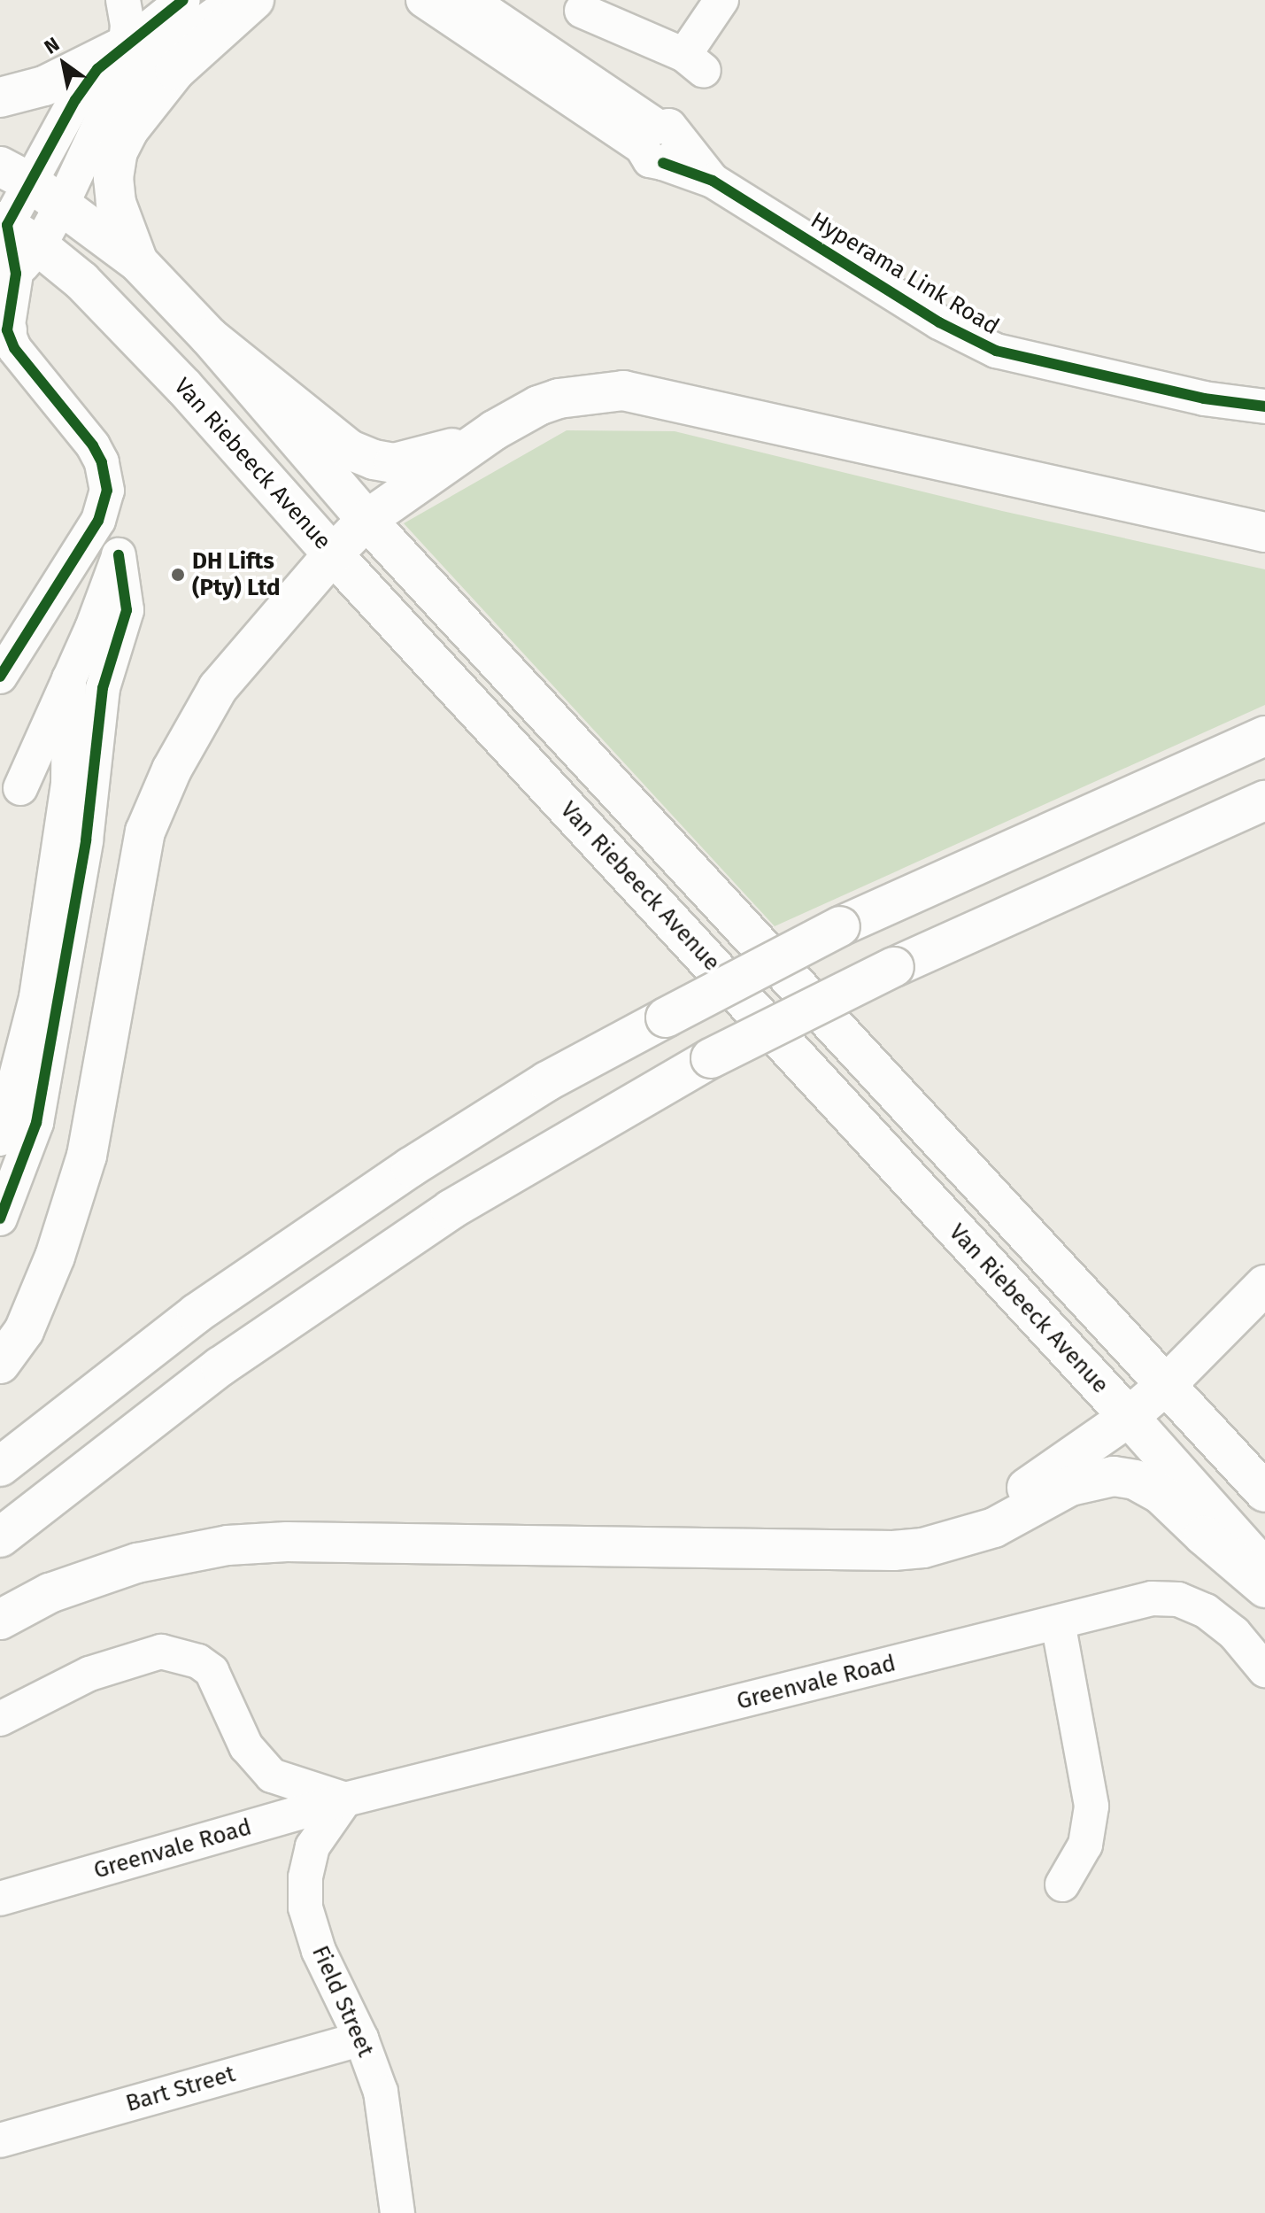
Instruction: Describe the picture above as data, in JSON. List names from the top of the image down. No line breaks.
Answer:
{"streets":{"main road":["Van Riebeeck Avenue"],"street":["Hyperama Link Road","Greenvale Road","Field Street","Bart Street"]},"crossings":[["Greenvale Road","Field Street"],["Field Street","Bart Street"]],"places":["DH Lifts (Pty) Ltd"],"north":"top left"}
